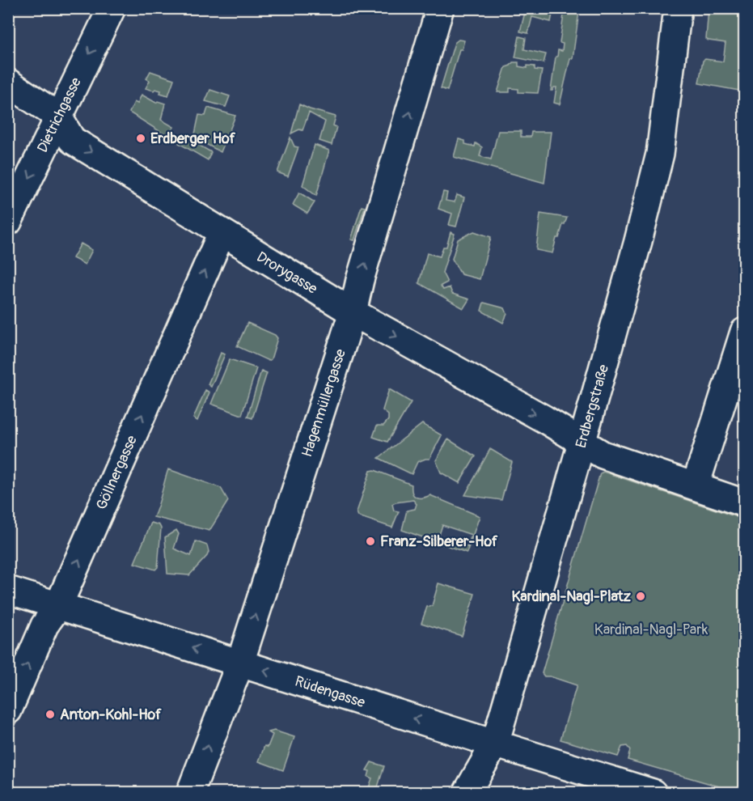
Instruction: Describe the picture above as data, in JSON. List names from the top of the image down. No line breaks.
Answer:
{"streets":{"street":["Dietrichgasse","Drorygasse","Hagenmüllergasse","Erdbergstraße","Göllnergasse","Rüdengasse"]},"crossings":[["Dietrichgasse","Drorygasse"],["Drorygasse","Hagenmüllergasse"],["Drorygasse","Erdbergstraße"],["Drorygasse","Göllnergasse"],["Hagenmüllergasse","Rüdengasse"],["Erdbergstraße","Rüdengasse"],["Göllnergasse","Rüdengasse"]],"one_way":["Dietrichgasse","Drorygasse","Hagenmüllergasse","Göllnergasse","Rüdengasse"],"parks":["Kardinal-Nagl-Park"],"places":["Erdberger Hof","Franz-Silberer-Hof","Kardinal-Nagl-Platz","Anton-Kohl-Hof"]}
